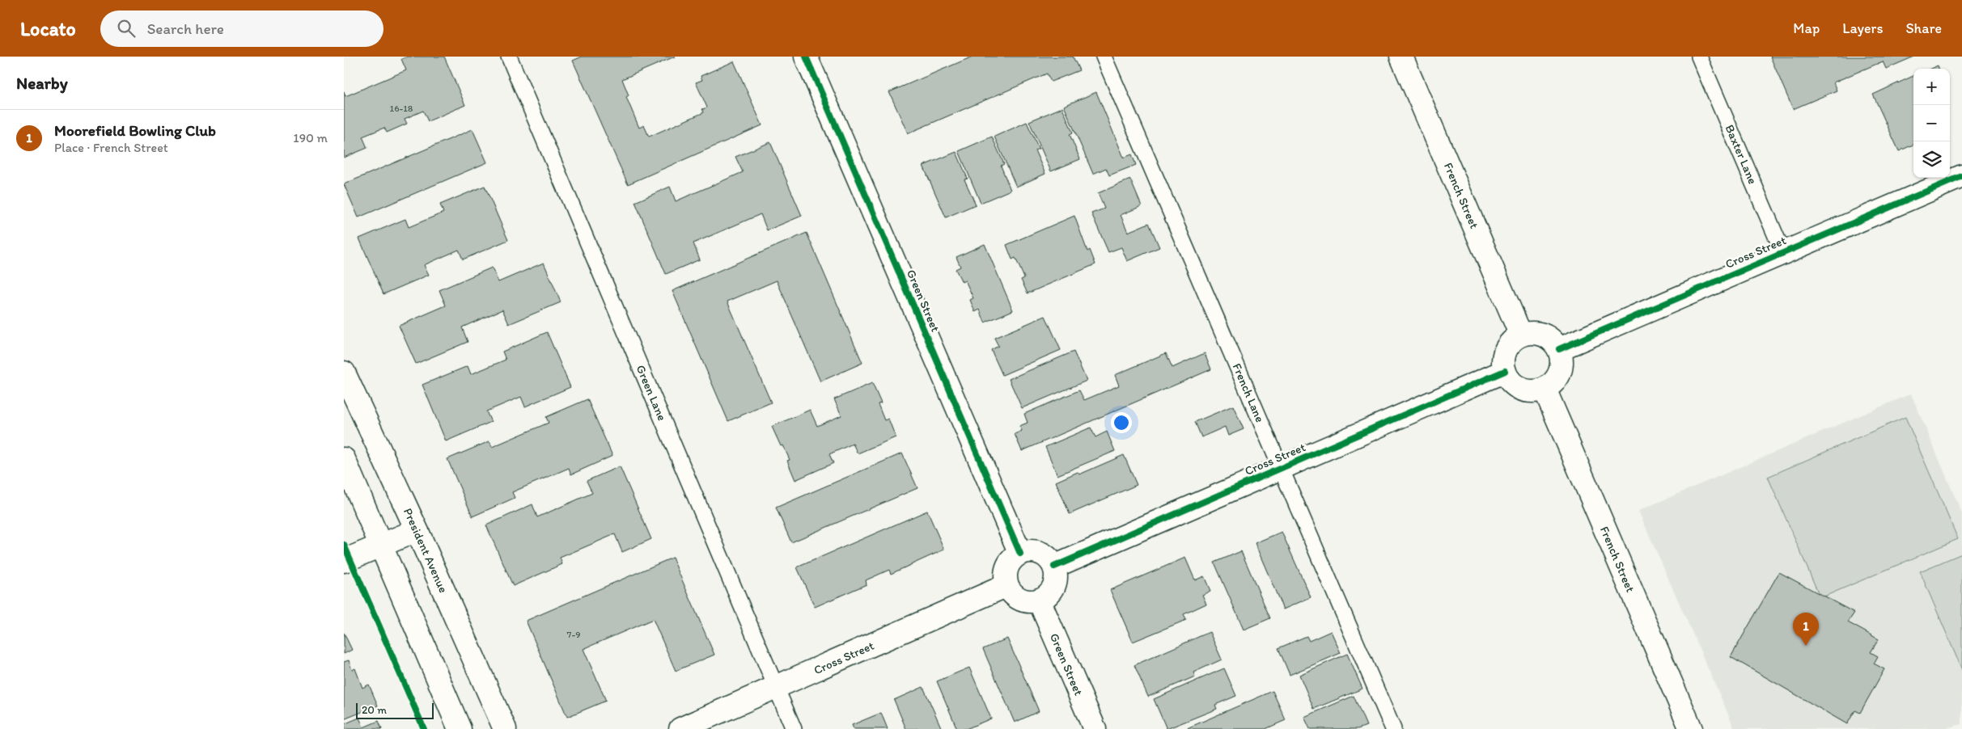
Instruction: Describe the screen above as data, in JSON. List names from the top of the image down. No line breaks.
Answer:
{"streets":{"main road":["French Street","Cross Street","Green Street","President Avenue"],"lane":["Baxter Lane","Green Lane","French Lane"]},"crossings":[["Baxter Lane","Cross Street"],["French Street","Cross Street"],["Cross Street","Green Street"],["Cross Street","Green Lane"],["Cross Street","French Lane"]],"house_numbers":["16-18","7-9"],"scale_bar":"20 m","page":{"header":"Locato","search":"Search here","nav":["Map","Layers","Share"],"heading":"Nearby","map_buttons":["+","−"],"list":[{"mark":"1","name":"Moorefield Bowling Club","note":"Place · French Street","value":"190 m"}],"pins":"1","scale":"20 m"}}
